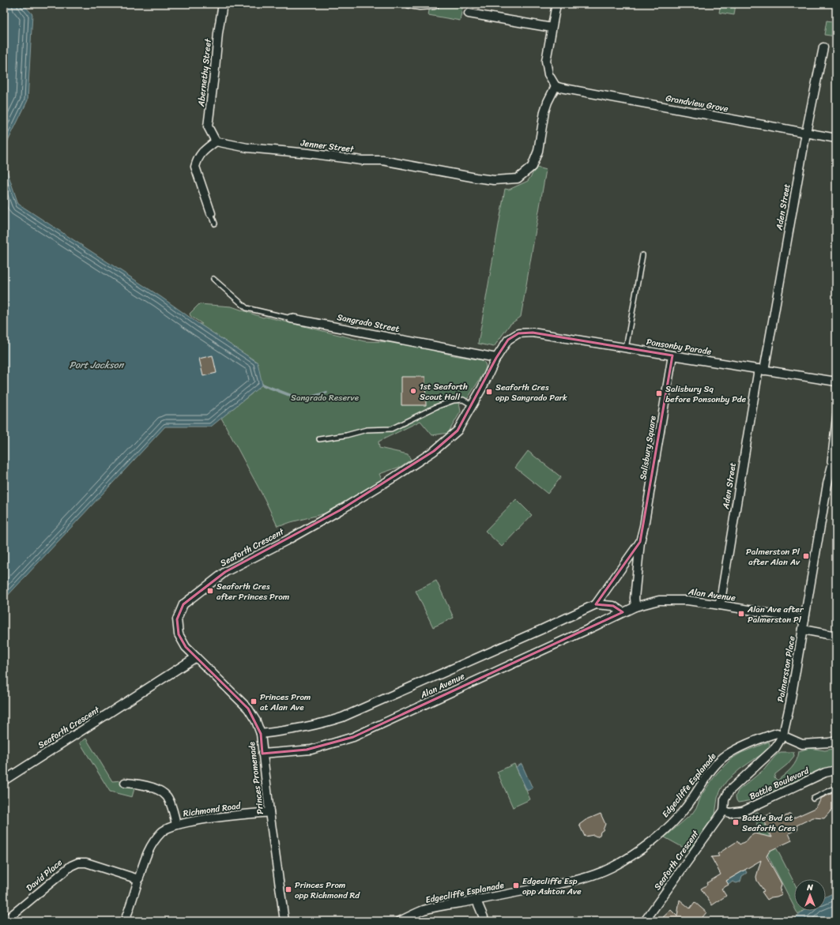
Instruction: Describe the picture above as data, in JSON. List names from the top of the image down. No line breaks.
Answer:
{"streets":{"street":["Abernethy Street","Grandview Grove","Jenner Street","Aden Street","Sangrado Street","Ponsonby Parade","Salisbury Square","Seaforth Crescent","Alan Avenue","Palmerston Place","Princes Promenade","Battle Boulevard","Edgecliffe Esplanade","Richmond Road","David Place"]},"crossings":[["Abernethy Street","Jenner Street"],["Grandview Grove","Jenner Street"],["Grandview Grove","Aden Street"],["Aden Street","Ponsonby Parade"],["Aden Street","Alan Avenue"],["Sangrado Street","Ponsonby Parade"],["Sangrado Street","Seaforth Crescent"],["Ponsonby Parade","Salisbury Square"],["Ponsonby Parade","Seaforth Crescent"],["Salisbury Square","Alan Avenue"],["Seaforth Crescent","Palmerston Place"],["Seaforth Crescent","Princes Promenade"],["Seaforth Crescent","Battle Boulevard"],["Alan Avenue","Palmerston Place"],["Alan Avenue","Princes Promenade"],["Palmerston Place","Battle Boulevard"],["Palmerston Place","Edgecliffe Esplanade"],["Princes Promenade","Richmond Road"],["Richmond Road","David Place"]],"water":["Port Jackson"],"parks":["Sangrado Reserve"],"places":{"other":["1st Seaforth Scout Hall"],"transit":["Seaforth Cres opp Sangrado Park","Salisbury Sq before Ponsonby Pde","Palmerston Pl after Alan Av","Seaforth Cres after Princes Prom","Alan Ave after Palmerston Pl","Princes Prom at Alan Ave","Battle Bvd at Seaforth Cres","Edgecliffe Esp opp Ashton Ave","Princes Prom opp Richmond Rd"]},"north":"top"}
